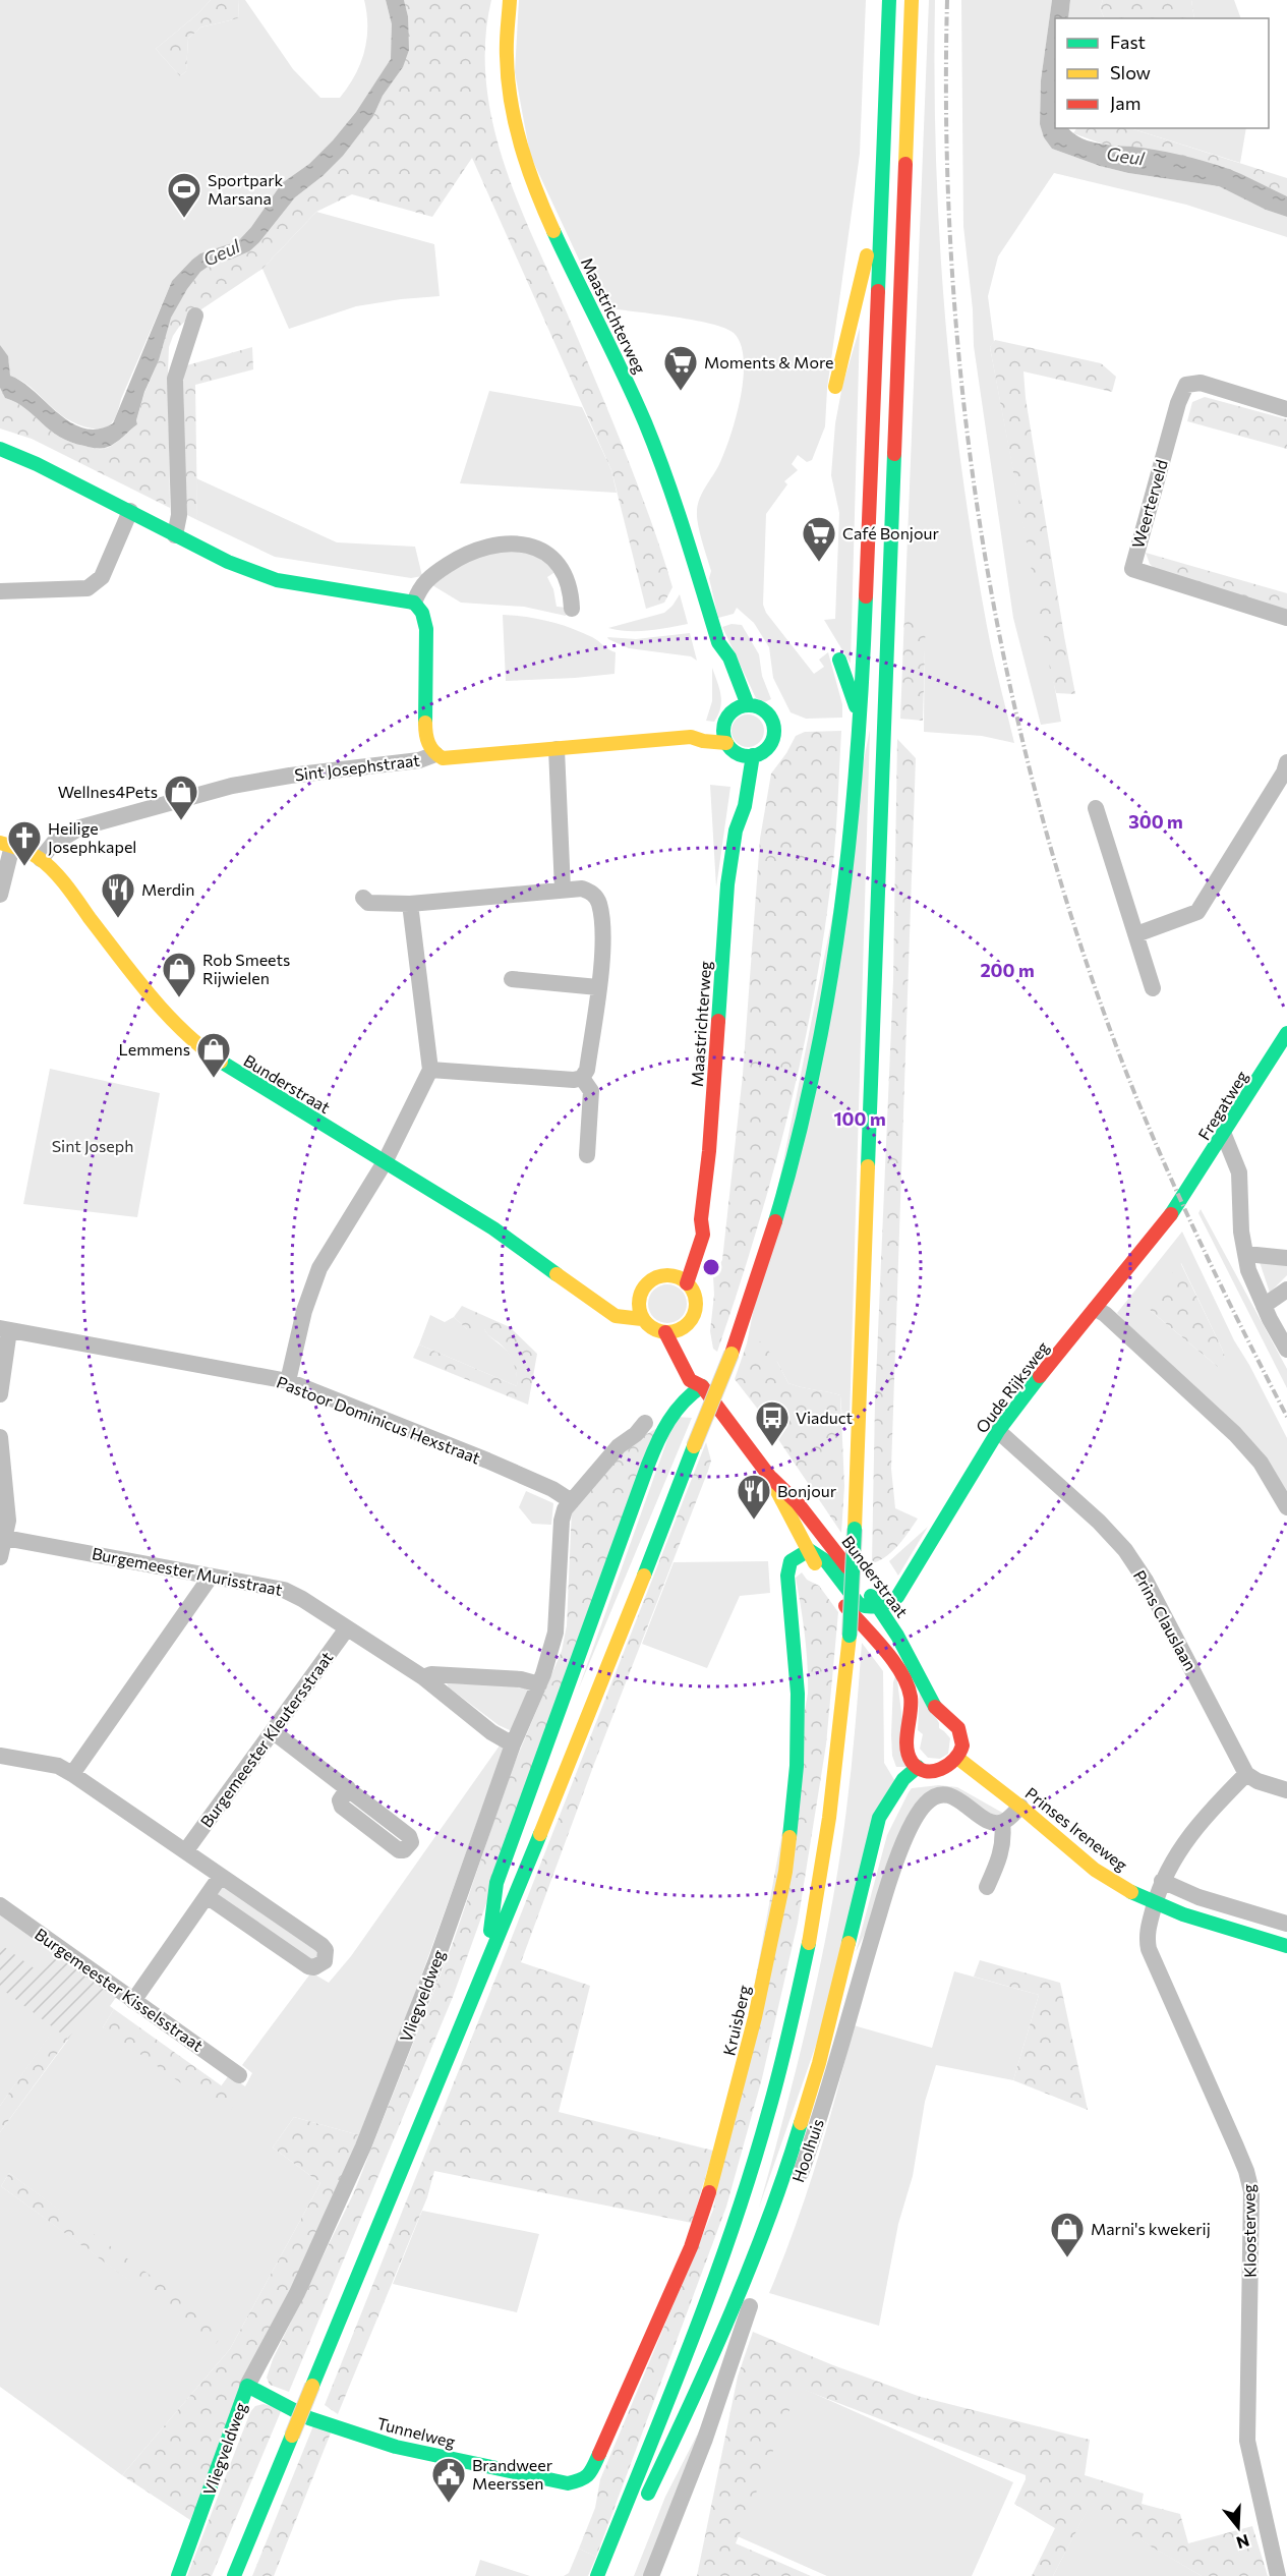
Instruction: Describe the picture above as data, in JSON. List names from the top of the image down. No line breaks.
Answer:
{"streets":{"main road":["Maastrichterweg","Sint Josephstraat","Bunderstraat","Fregatweg","Oude Rijksweg","Prinses Ireneweg","Vliegveldweg","Kruisberg","Tunnelweg"],"street":["Weerterveld","Pastoor Dominicus Hexstraat","Burgemeester Murisstraat","Prins Clauslaan","Burgemeester Kleutersstraat","Burgemeester Kisselsstraat","Hoolhuis","Kloosterweg"]},"crossings":[["Maastrichterweg","Sint Josephstraat"],["Maastrichterweg","Bunderstraat"],["Sint Josephstraat","Bunderstraat"],["Bunderstraat","Oude Rijksweg"],["Bunderstraat","Prinses Ireneweg"],["Bunderstraat","Kruisberg"],["Fregatweg","Oude Rijksweg"],["Oude Rijksweg","Prins Clauslaan"],["Pastoor Dominicus Hexstraat","Vliegveldweg"],["Burgemeester Murisstraat","Burgemeester Kleutersstraat"],["Burgemeester Murisstraat","Vliegveldweg"],["Prins Clauslaan","Kloosterweg"],["Prinses Ireneweg","Kloosterweg"],["Vliegveldweg","Tunnelweg"],["Kruisberg","Tunnelweg"]],"water":["Geul"],"parks":["Sint Joseph"],"places":{"sports":["Sportpark Marsana"],"supermarket":["Moments & More","Café Bonjour"],"shop":["Wellnes4Pets","Rob Smeets Rijwielen","Lemmens","Marni's kwekerij"],"church":["Heilige Josephkapel"],"restaurant":["Merdin","Bonjour"],"bus stop":["Viaduct"],"public building":["Brandweer Meerssen"]},"legend":["Fast","Slow","Jam"],"north":"bottom","rings":["300 m","200 m","100 m"]}
